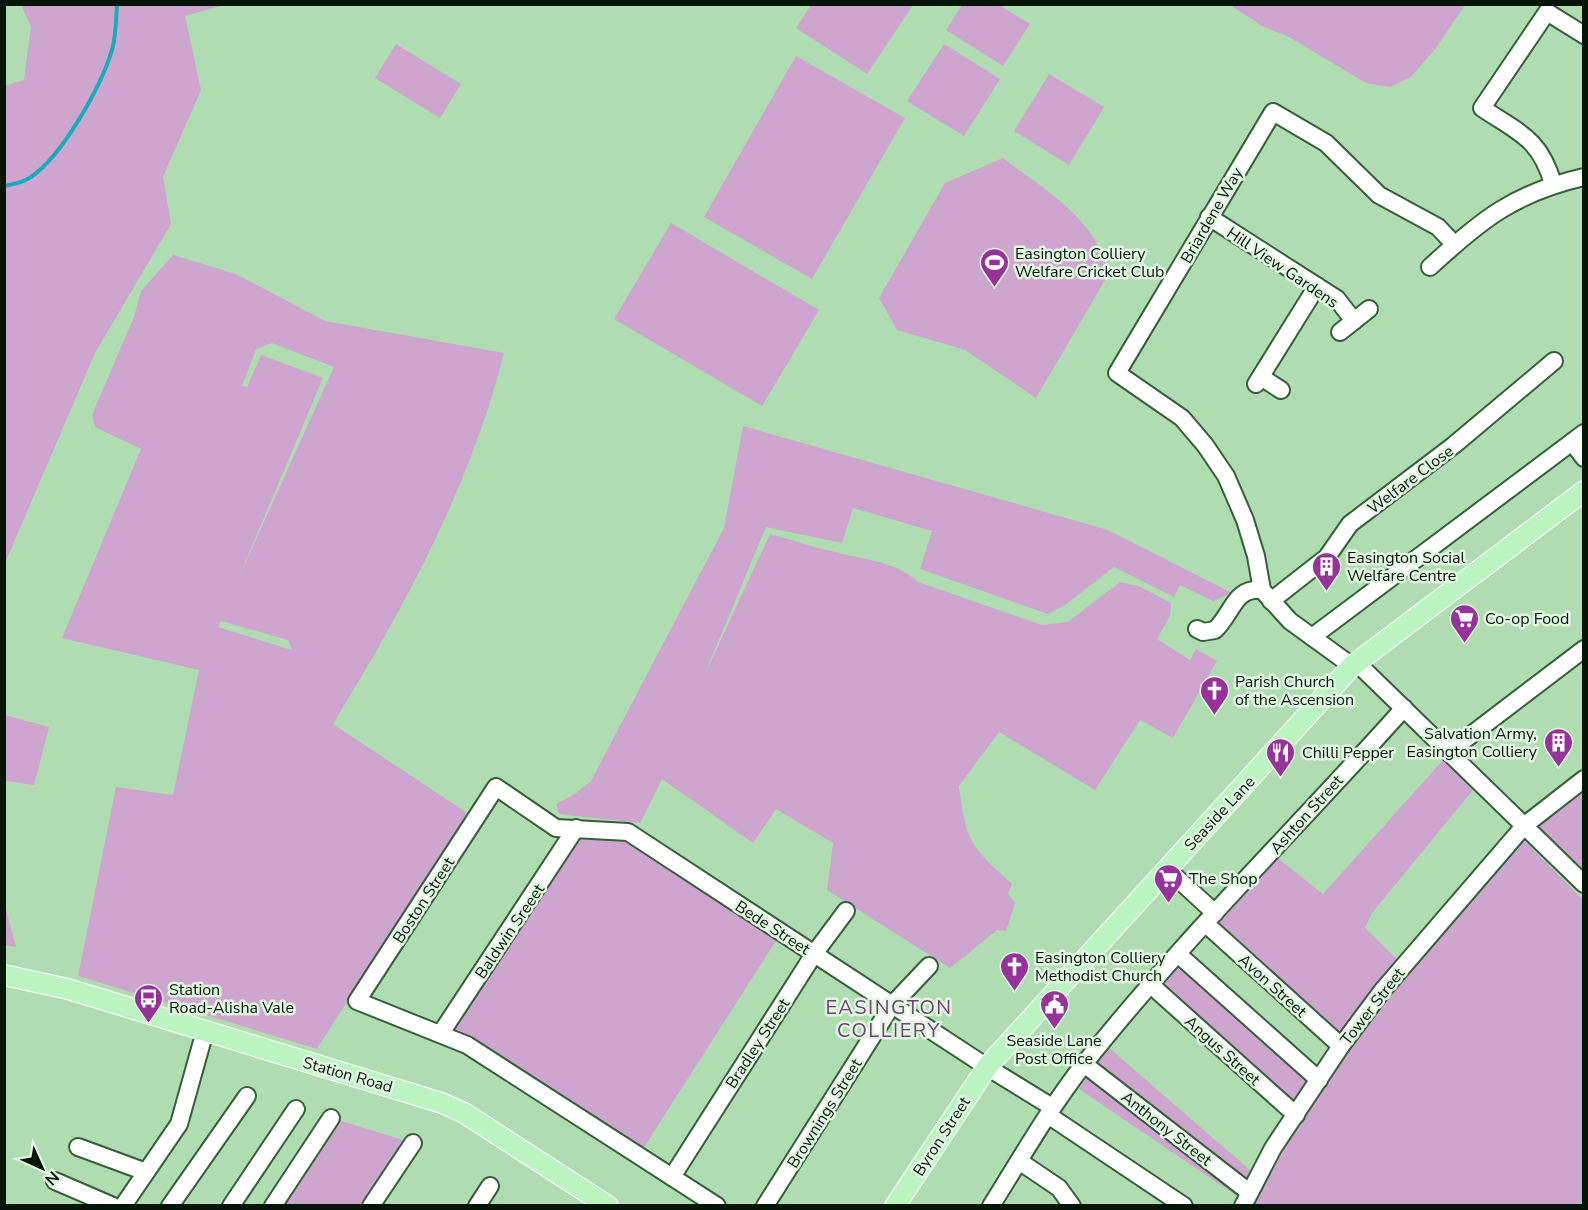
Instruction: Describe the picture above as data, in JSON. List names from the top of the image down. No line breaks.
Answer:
{"streets":{"main road":["Seaside Lane","Station Road","Byron Street"],"street":["Briardene Way","Hill View Gardens","Welfare Close","Ashton Street","Boston Street","Bede Street","Baldwin Sreeet","Avon Street","Tower Street","Bradley Street","Angus Street","Brownings Street","Anthony Street"]},"crossings":[["Briardene Way","Hill View Gardens"],["Briardene Way","Welfare Close"],["Seaside Lane","Bede Street"],["Seaside Lane","Avon Street"],["Seaside Lane","Byron Street"],["Ashton Street","Bede Street"],["Ashton Street","Avon Street"],["Ashton Street","Angus Street"],["Ashton Street","Anthony Street"],["Boston Street","Bede Street"],["Boston Street","Baldwin Sreeet"],["Bede Street","Baldwin Sreeet"],["Bede Street","Bradley Street"],["Bede Street","Brownings Street"],["Bede Street","Byron Street"],["Avon Street","Tower Street"],["Tower Street","Angus Street"],["Tower Street","Anthony Street"]],"districts":["EASINGTON COLLIERY"],"places":{"sports":["Easington Colliery Welfare Cricket Club"],"building":["Easington Social Welfare Centre","Salvation Army, Easington Colliery"],"supermarket":["Co-op Food","The Shop"],"church":["Parish Church of the Ascension","Easington Colliery Methodist Church"],"restaurant":["Chilli Pepper"],"bus stop":["Station Road-Alisha Vale"],"public building":["Seaside Lane Post Office"]},"north":"bottom right"}
